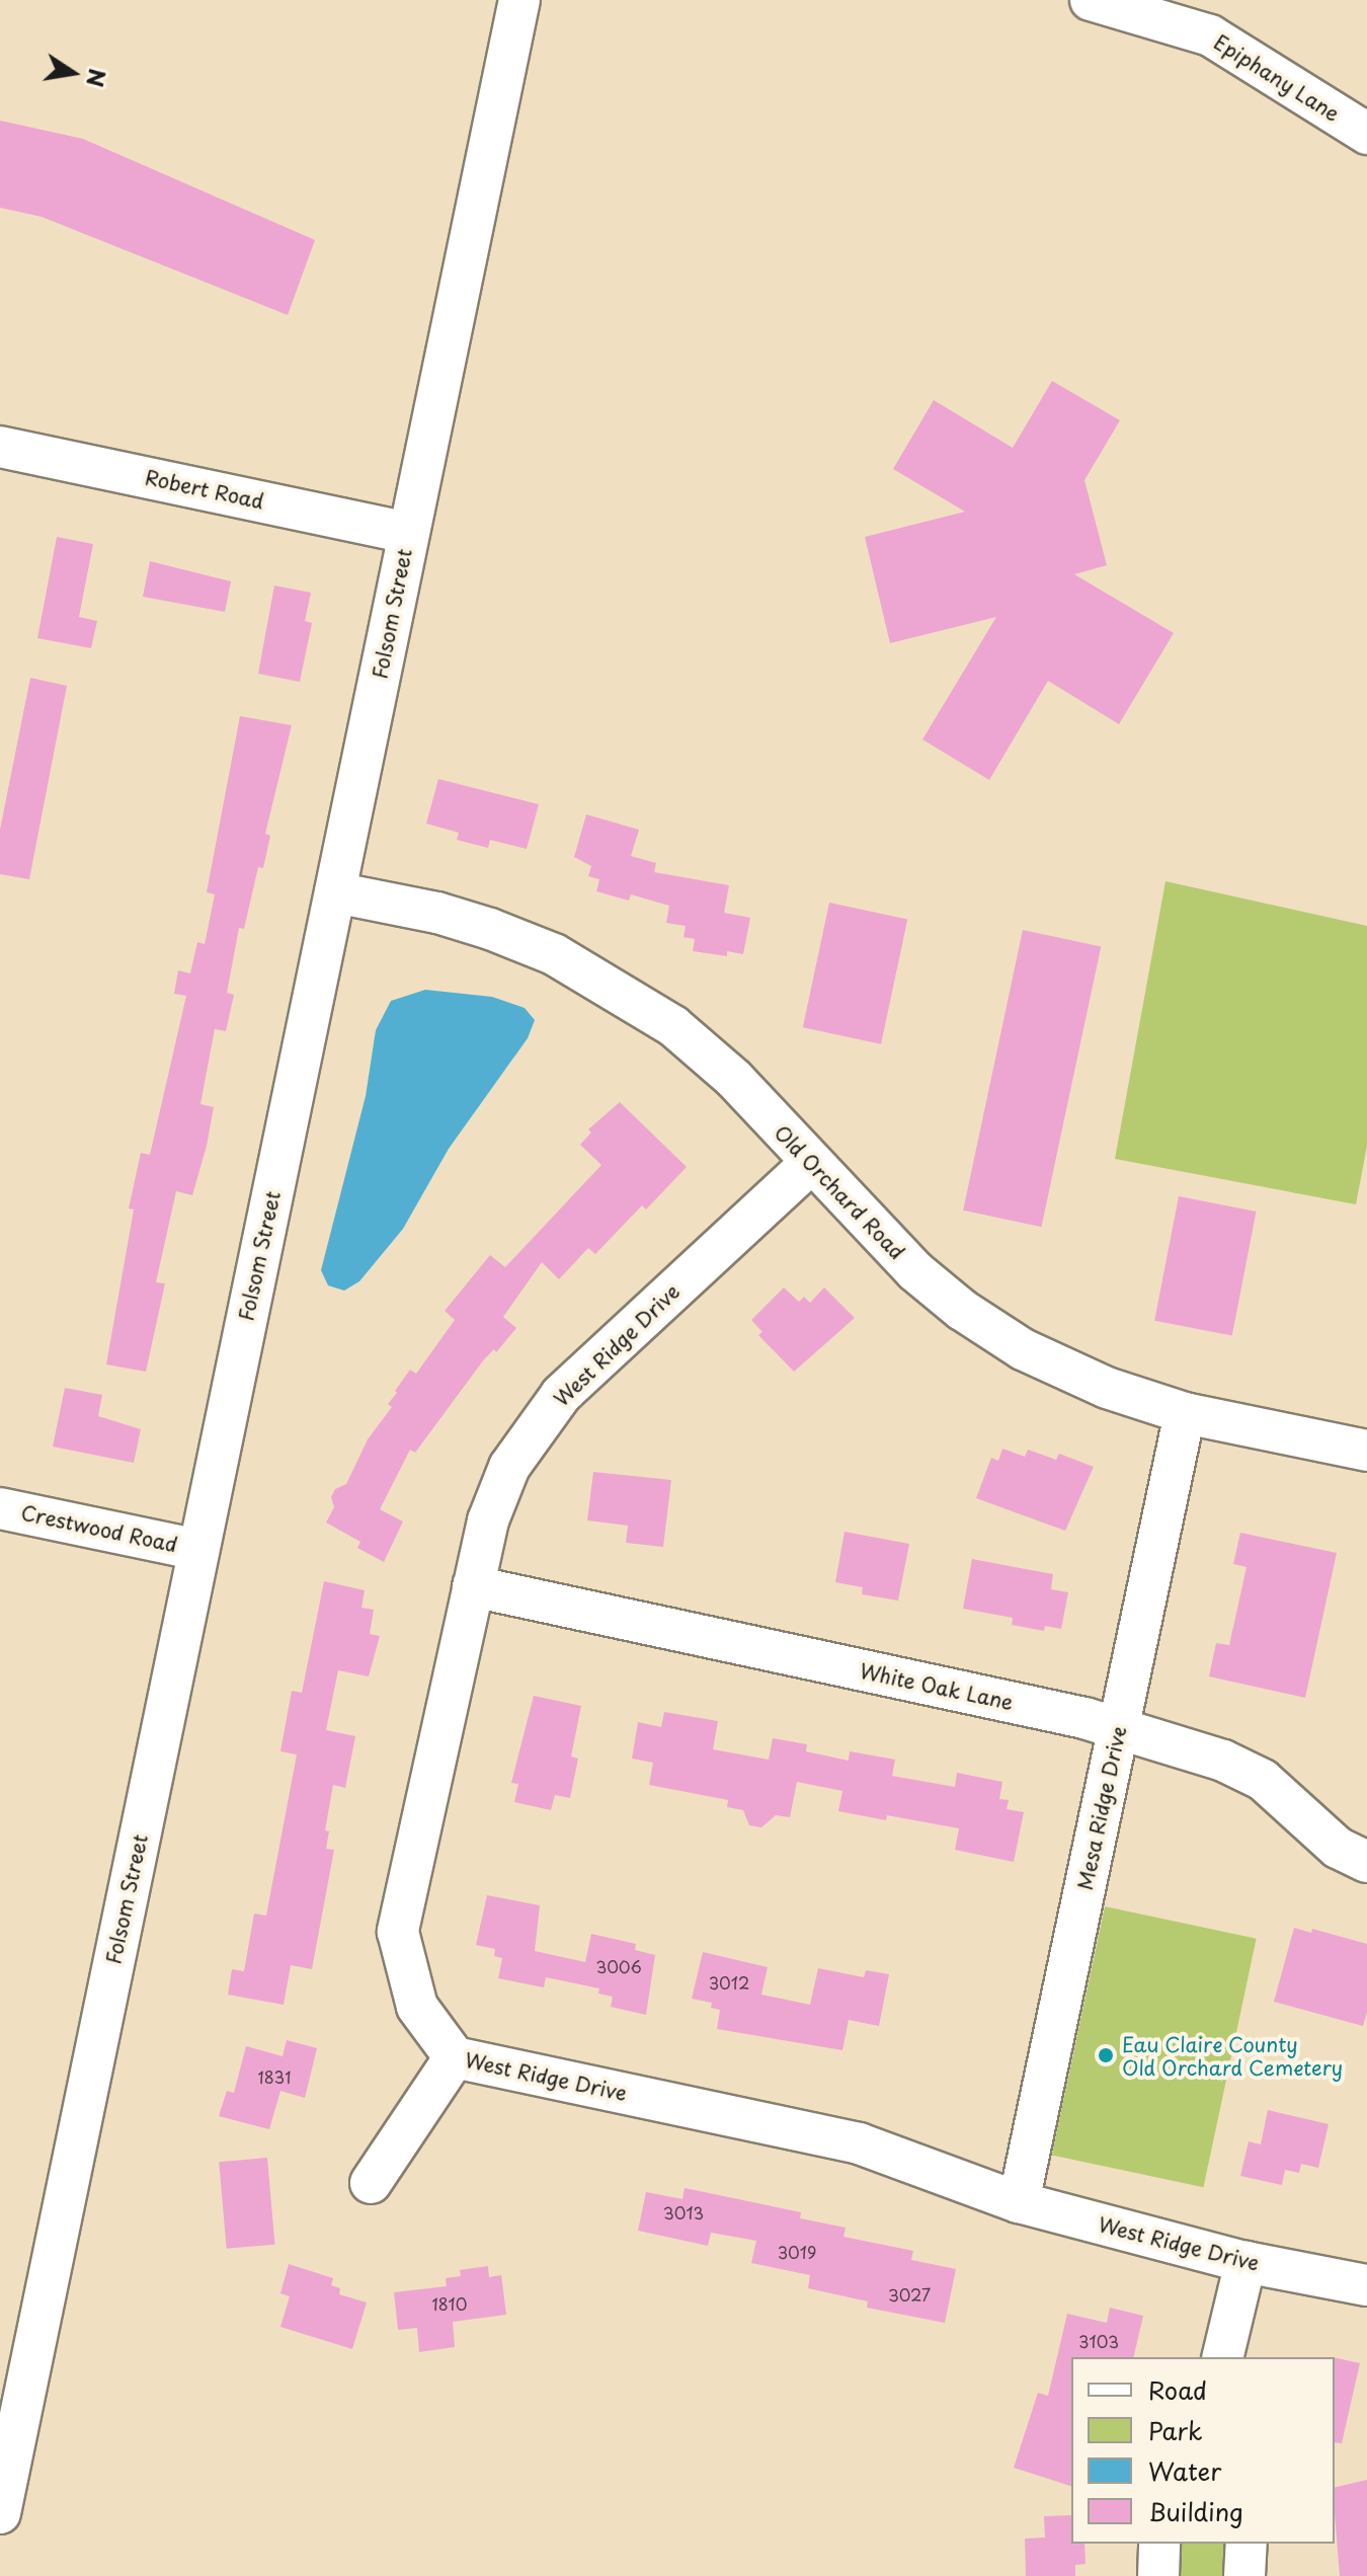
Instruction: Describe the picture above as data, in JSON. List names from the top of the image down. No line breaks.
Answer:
{"streets":{"street":["Epiphany Lane","Robert Road","Folsom Street","Old Orchard Road","West Ridge Drive","Crestwood Road","White Oak Lane","Mesa Ridge Drive"]},"crossings":[["Robert Road","Folsom Street"],["Folsom Street","Old Orchard Road"],["Folsom Street","Crestwood Road"],["Old Orchard Road","West Ridge Drive"],["Old Orchard Road","Mesa Ridge Drive"],["West Ridge Drive","White Oak Lane"],["West Ridge Drive","Mesa Ridge Drive"],["White Oak Lane","Mesa Ridge Drive"]],"places":["Eau Claire County Old Orchard Cemetery"],"house_numbers":["3006","3012","1831","3013","3019","3027","1810","3103"],"legend":["Road","Park","Water","Building"],"north":"right"}
